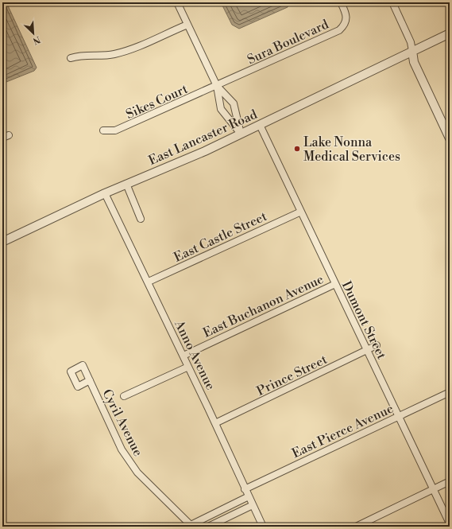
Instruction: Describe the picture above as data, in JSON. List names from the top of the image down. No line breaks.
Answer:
{"streets":{"street":["Sura Boulevard","Sikes Court","East Lancaster Road","East Castle Street","East Buchanon Avenue","Dumont Street","Anno Avenue","Prince Street","Cyril Avenue","East Pierce Avenue"]},"crossings":[["Sura Boulevard","Sikes Court"],["East Lancaster Road","Dumont Street"],["East Lancaster Road","Anno Avenue"],["East Castle Street","Dumont Street"],["East Castle Street","Anno Avenue"],["East Buchanon Avenue","Dumont Street"],["East Buchanon Avenue","Anno Avenue"],["Dumont Street","Prince Street"],["Dumont Street","East Pierce Avenue"],["Anno Avenue","Prince Street"],["Anno Avenue","East Pierce Avenue"]],"places":["Lake Nonna Medical Services"],"north":"bottom right"}
